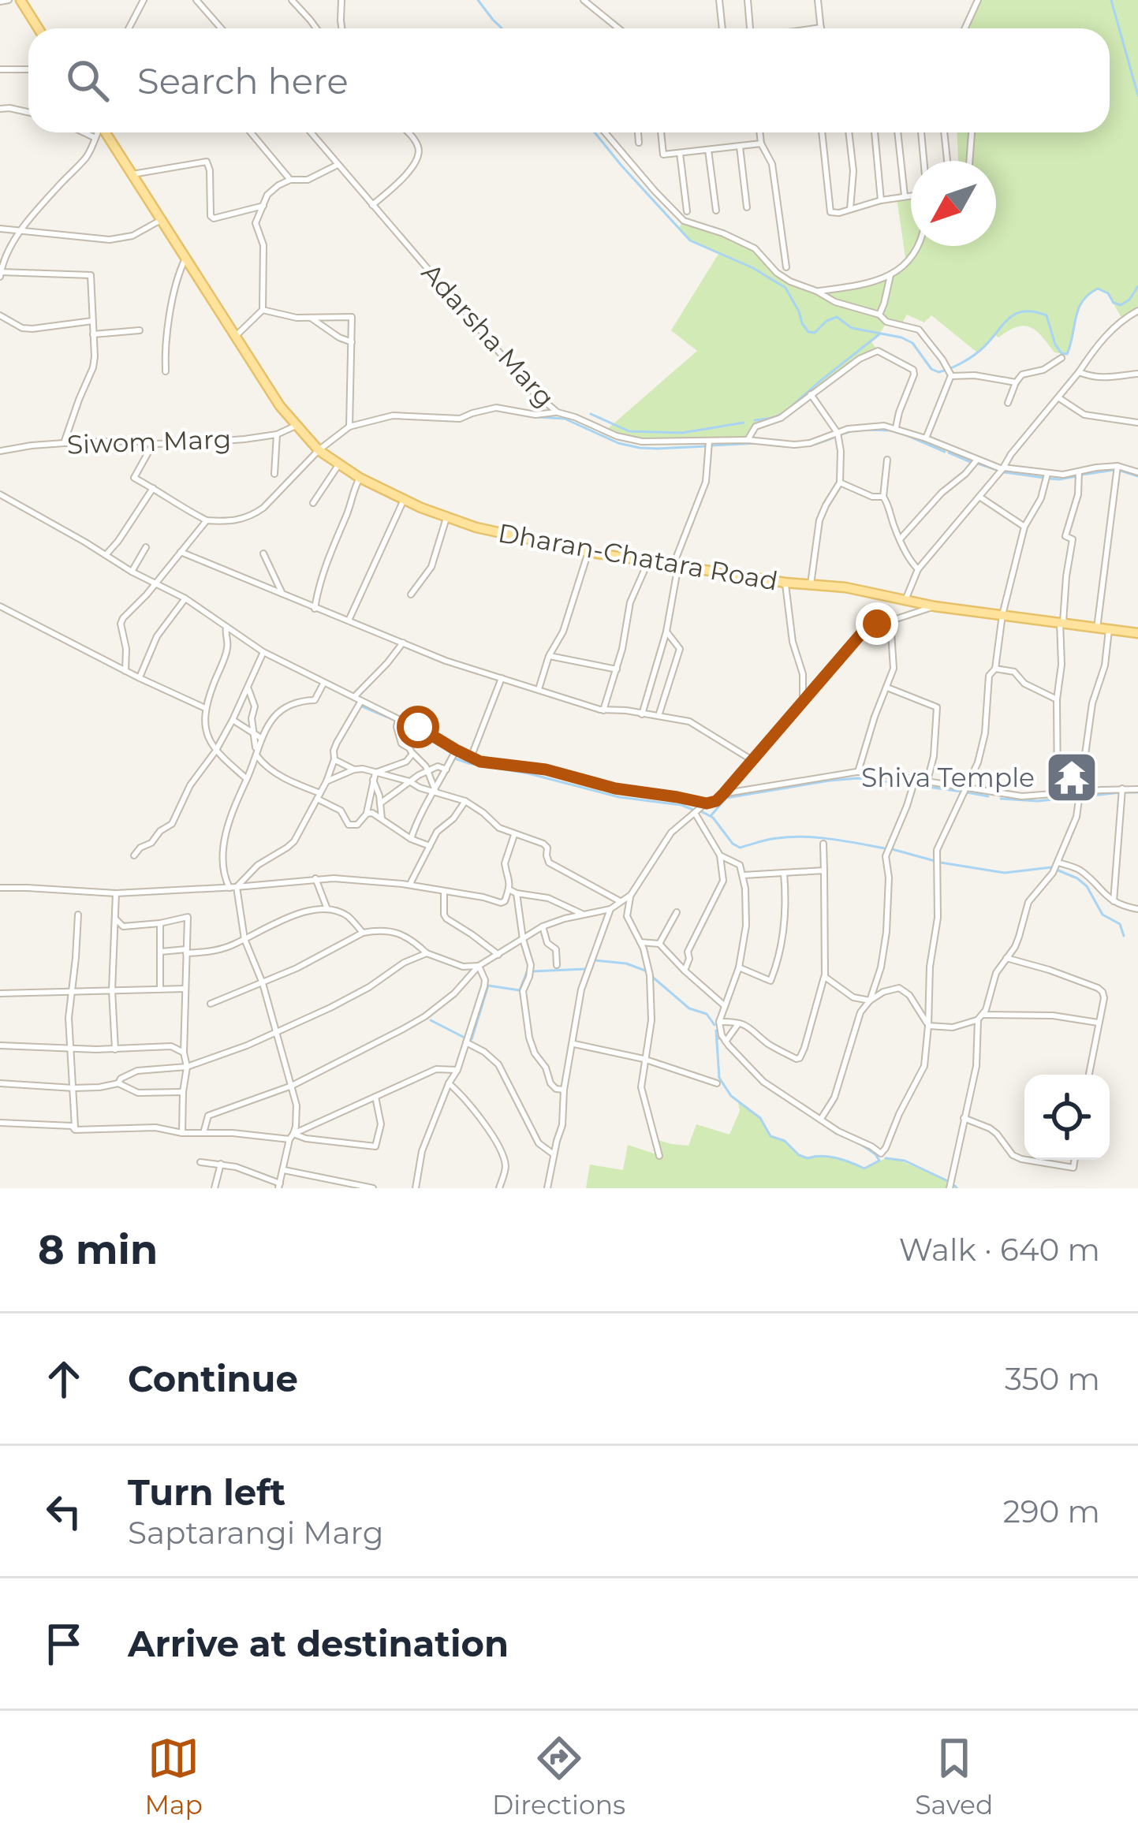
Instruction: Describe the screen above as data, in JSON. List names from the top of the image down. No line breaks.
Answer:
{"streets":{"main road":["Dharan-Chatara Road"],"street":["Adarsha Marg","Siwom Marg"]},"crossings":[["Siwom Marg","Dharan-Chatara Road"]],"places":{"temple":["Shiva Temple"]},"north":"bottom left","page":{"search":"Search here","heading":["8 min","Walk · 640 m"],"list":[["Continue","350 m"],["Turn left","Saptarangi Marg","290 m"],"Arrive at destination"],"nav":["Map","Directions","Saved"]}}
